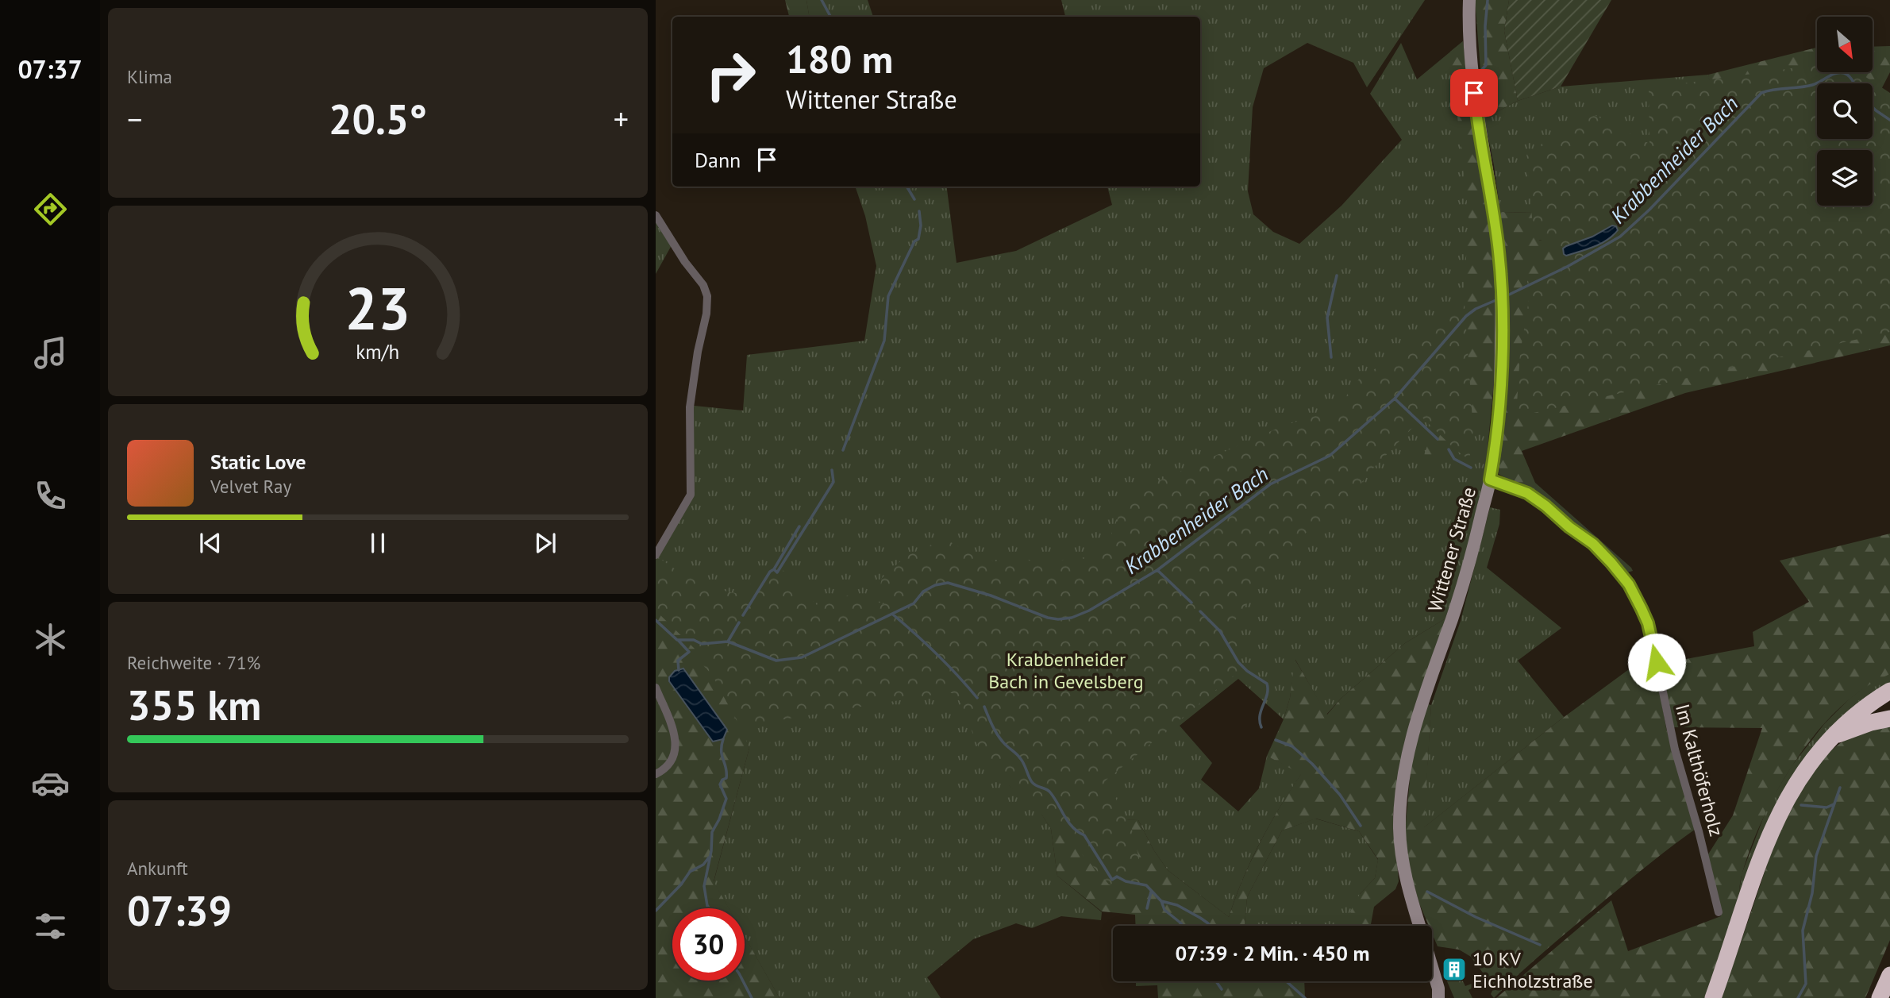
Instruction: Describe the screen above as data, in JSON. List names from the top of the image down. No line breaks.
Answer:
{"streets":{"main road":["Wittener Straße"],"street":["Im Kalthöferholz"]},"crossings":[["Wittener Straße","Im Kalthöferholz"]],"water":["Krabbenheider Bach"],"parks":["Krabbenheider Bach in Gevelsberg"],"places":{"building":["10 KV Eichholzstraße"]},"north":"bottom right","page":{"tabs":"07:37","tile":["Klima",["Reichweite · 71%","355 km"],["Ankunft","07:39"]],"turn":["180 m","Wittener Straße"],"heat":["−","20.5°","+"],"then":"Dann","song":["Static Love","Velvet Ray"],"limit":"30","trip":"07:39 · 2 Min. · 450 m","gauge":["23","km/h"]}}
